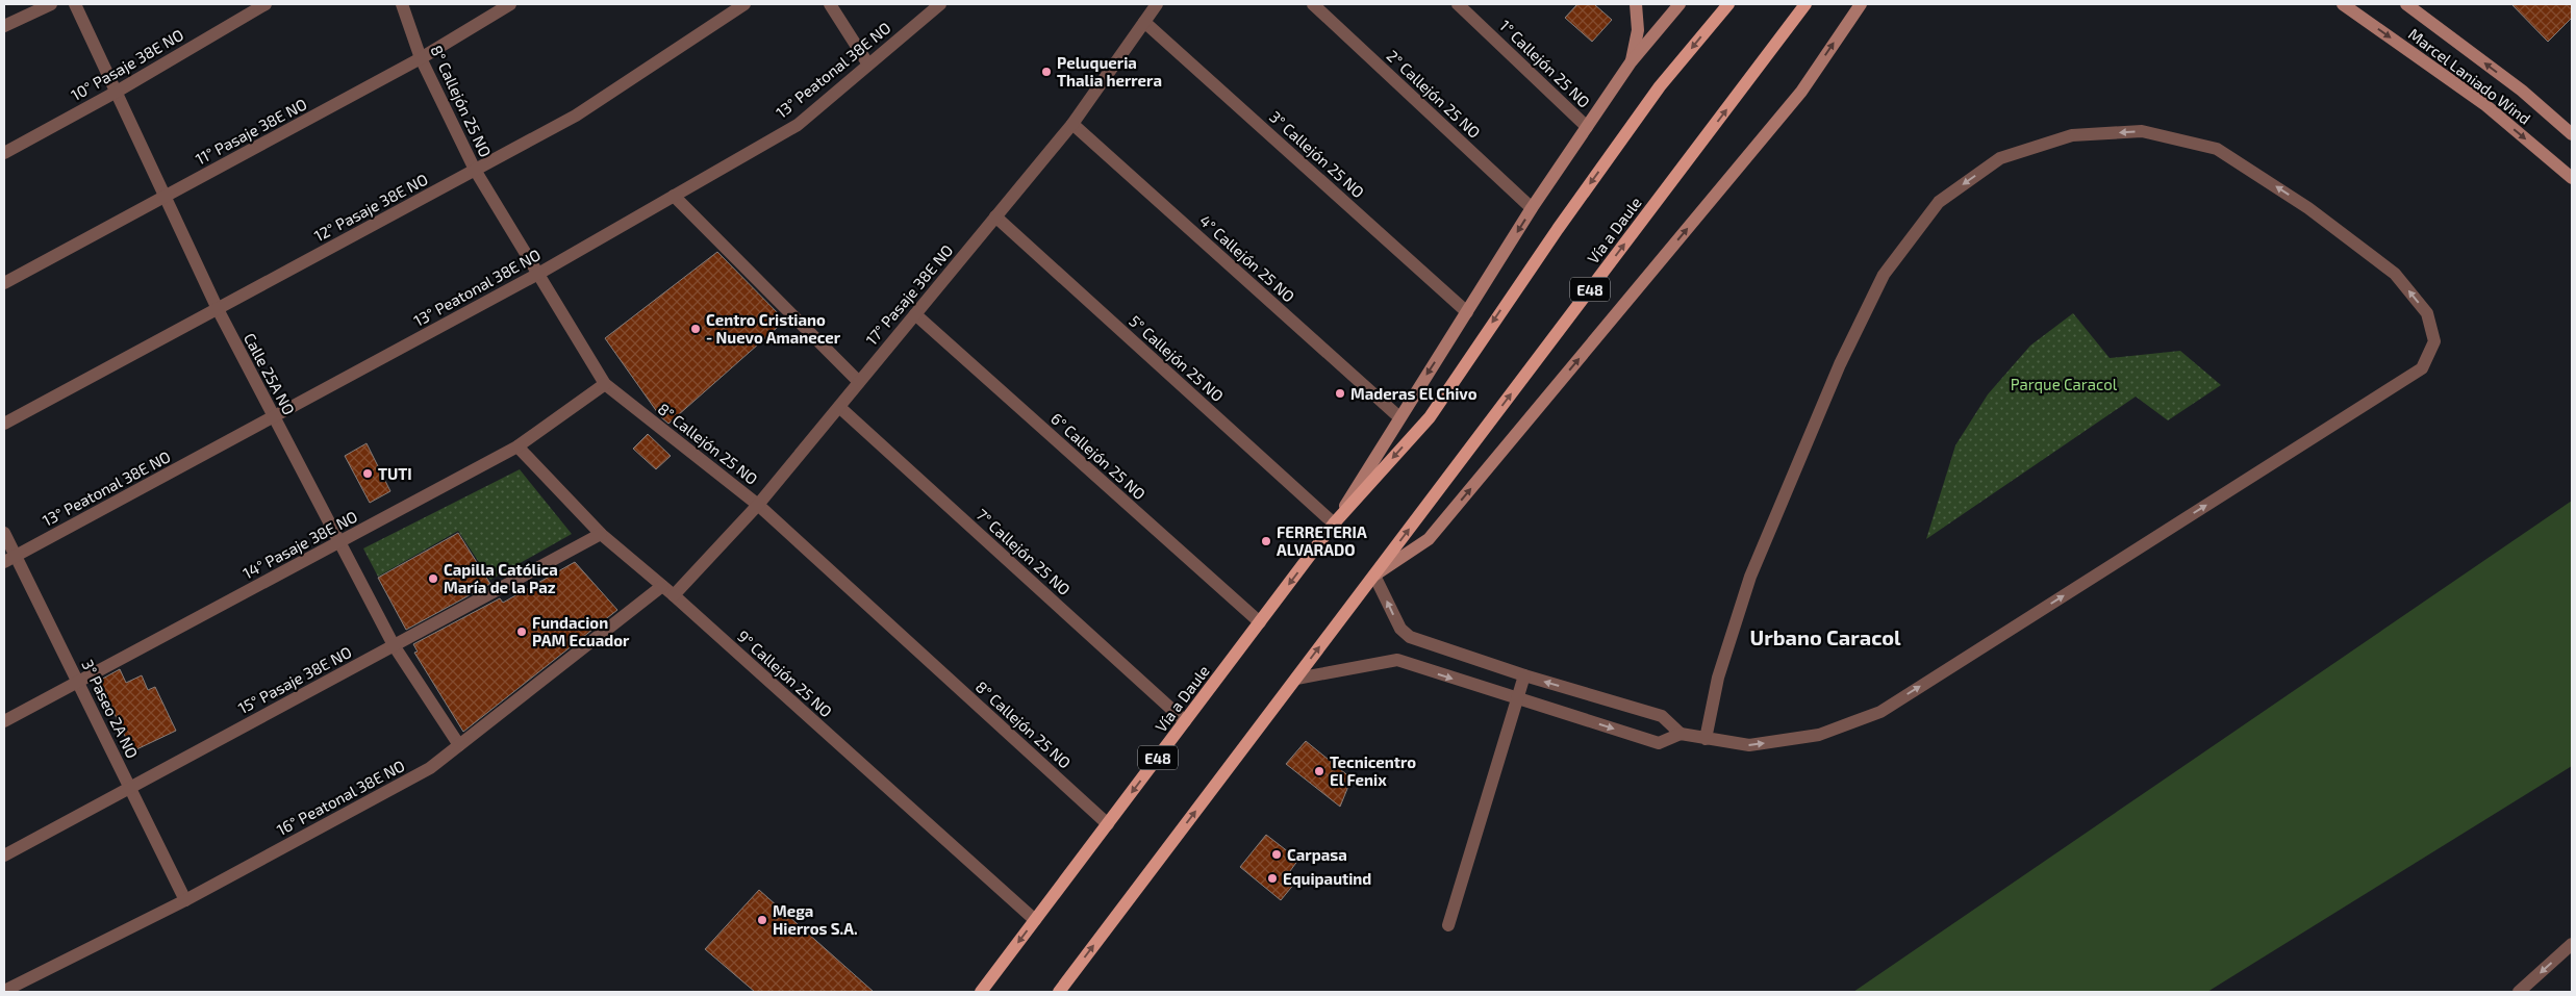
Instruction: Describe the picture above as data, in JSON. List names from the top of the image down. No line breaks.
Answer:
{"streets":{"main road":["Marcel Laniado Wind","Vía a Daule","E48"],"street":["1° Callejón 25 NO","10° Pasaje 38E NO","13° Peatonal 38E NO","2° Callejón 25 NO","8° Callejón 25 NO","11° Pasaje 38E NO","3° Callejón 25 NO","12° Pasaje 38E NO","4° Callejón 25 NO","17° Pasaje 38E NO","5° Callejón 25 NO","Calle 25A NO","6° Callejón 25 NO","14° Pasaje 38E NO","7° Callejón 25 NO","9° Callejón 25 NO","15° Pasaje 38E NO","3° Paseo 2A NO","16° Peatonal 38E NO"]},"crossings":[["1° Callejón 25 NO","Vía a Daule"],["10° Pasaje 38E NO","Calle 25A NO"],["13° Peatonal 38E NO","8° Callejón 25 NO"],["13° Peatonal 38E NO","Calle 25A NO"],["13° Peatonal 38E NO","3° Paseo 2A NO"],["2° Callejón 25 NO","Vía a Daule"],["8° Callejón 25 NO","11° Pasaje 38E NO"],["8° Callejón 25 NO","12° Pasaje 38E NO"],["8° Callejón 25 NO","Vía a Daule"],["8° Callejón 25 NO","17° Pasaje 38E NO"],["8° Callejón 25 NO","14° Pasaje 38E NO"],["11° Pasaje 38E NO","Calle 25A NO"],["3° Callejón 25 NO","Vía a Daule"],["3° Callejón 25 NO","17° Pasaje 38E NO"],["12° Pasaje 38E NO","Calle 25A NO"],["Vía a Daule","4° Callejón 25 NO"],["Vía a Daule","E48"],["Vía a Daule","5° Callejón 25 NO"],["Vía a Daule","6° Callejón 25 NO"],["Vía a Daule","7° Callejón 25 NO"],["Vía a Daule","9° Callejón 25 NO"],["4° Callejón 25 NO","17° Pasaje 38E NO"],["17° Pasaje 38E NO","5° Callejón 25 NO"],["17° Pasaje 38E NO","6° Callejón 25 NO"],["17° Pasaje 38E NO","7° Callejón 25 NO"],["17° Pasaje 38E NO","9° Callejón 25 NO"],["Calle 25A NO","14° Pasaje 38E NO"],["Calle 25A NO","15° Pasaje 38E NO"],["Calle 25A NO","16° Peatonal 38E NO"],["14° Pasaje 38E NO","9° Callejón 25 NO"],["14° Pasaje 38E NO","3° Paseo 2A NO"],["9° Callejón 25 NO","15° Pasaje 38E NO"],["9° Callejón 25 NO","16° Peatonal 38E NO"],["15° Pasaje 38E NO","3° Paseo 2A NO"],["3° Paseo 2A NO","16° Peatonal 38E NO"]],"districts":["Urbano Caracol"],"parks":["Parque Caracol"],"places":["Peluqueria Thalia herrera","Centro Cristiano - Nuevo Amanecer","Maderas El Chivo","TUTI","FERRETERIA ALVARADO","Capilla Católica María de la Paz","Fundacion PAM Ecuador","Tecnicentro El Fenix","Carpasa","Equipautind","Mega Hierros S.A."]}
